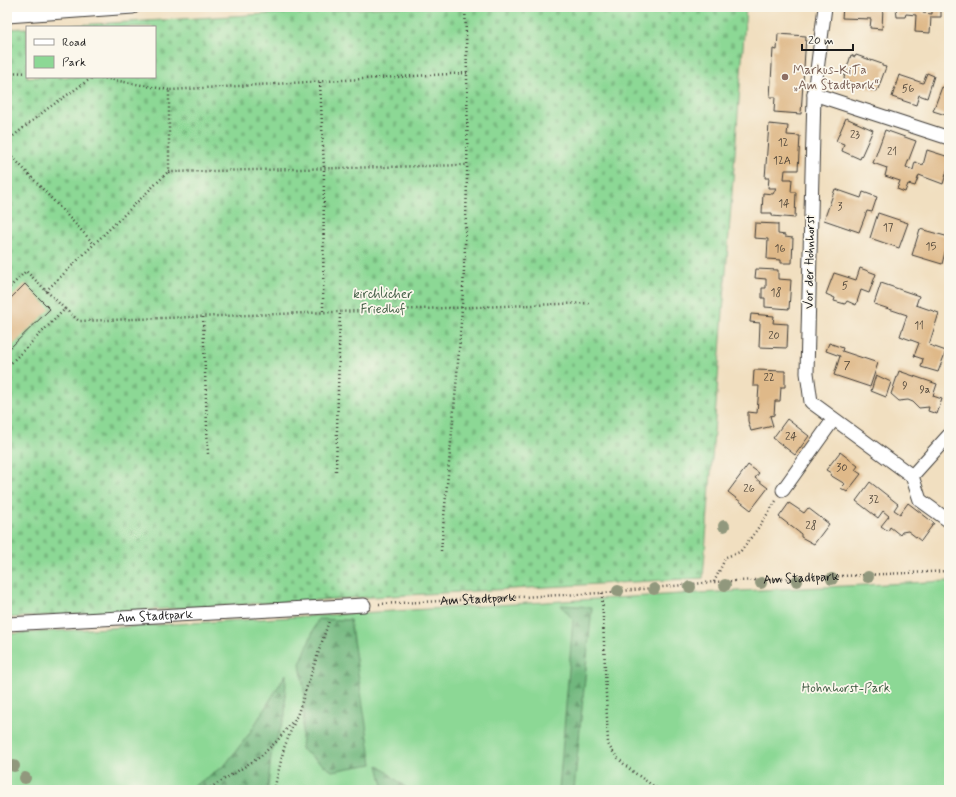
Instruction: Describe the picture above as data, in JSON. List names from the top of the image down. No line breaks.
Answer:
{"streets":{"street":["Vor der Hohnhorst","Am Stadtpark"]},"parks":["kirchlicher Friedhof","Hohnhorst-Park"],"places":["Markus-KiTa „Am Stadtpark“"],"house_numbers":["56","23","12","21","12A","14","3","17","15","16","5","18","11","20","7","22","9","9a","24","30","26","32","28"],"legend":["Road","Park"],"scale_bar":"20 m"}
